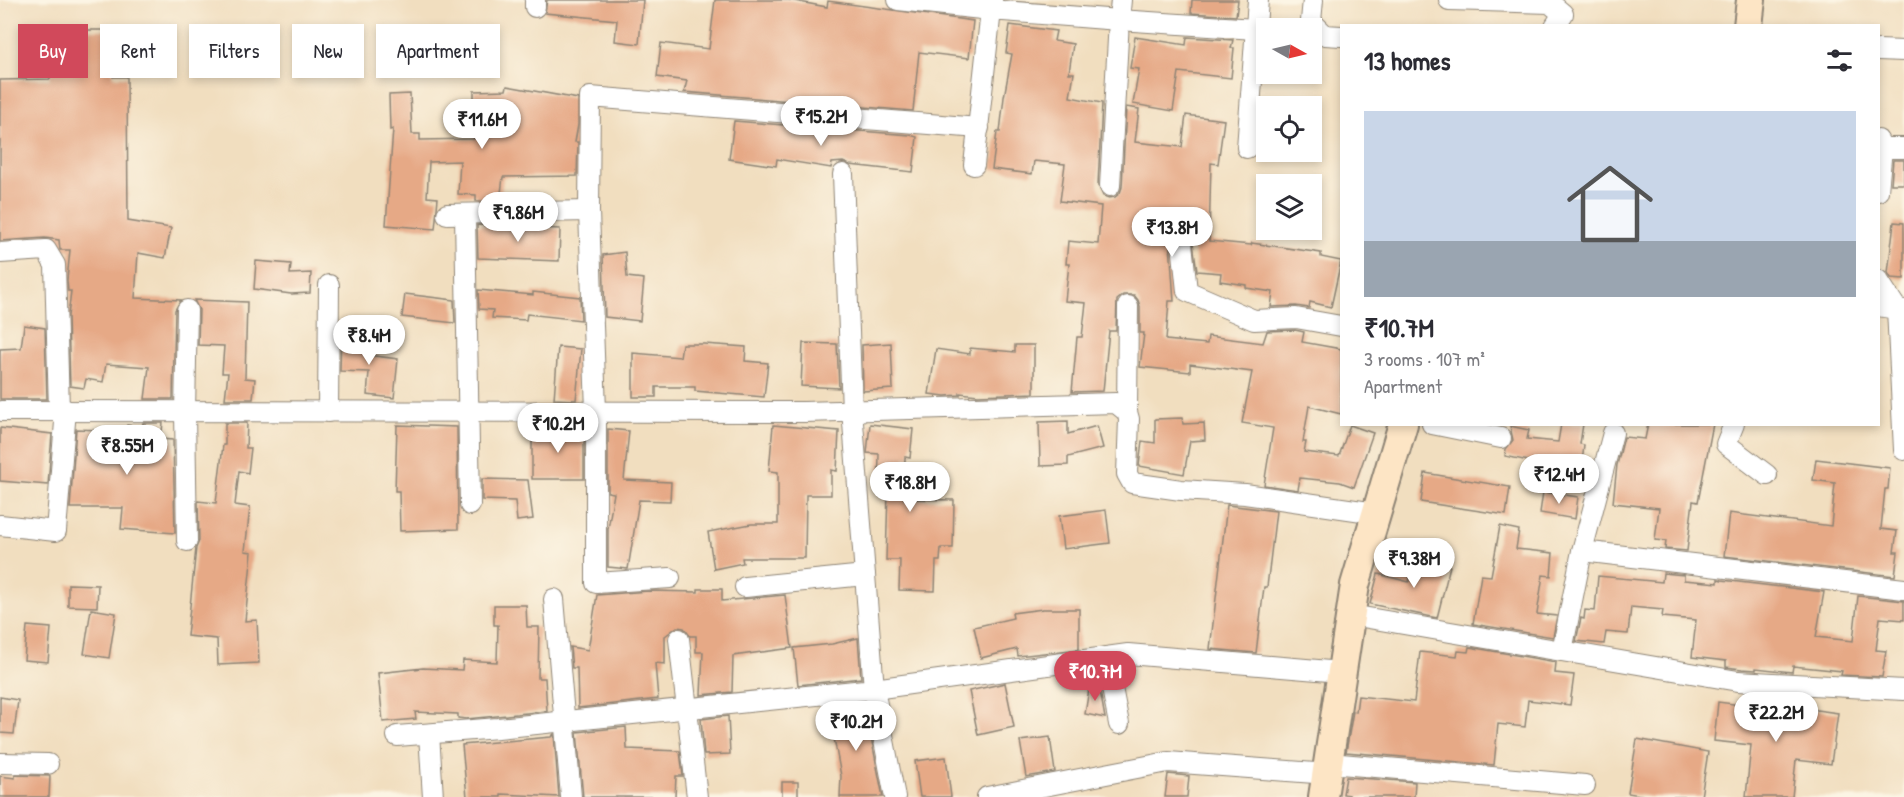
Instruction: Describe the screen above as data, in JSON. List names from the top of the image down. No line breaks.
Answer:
{"north":"right","page":{"chip":["Buy","Rent","Filters","New","Apartment"],"heading":"13 homes","price":["₹15.2M","₹11.6M","₹9.86M","₹13.8M","₹8.4M","₹10.2M","₹8.55M","₹12.4M","₹18.8M","₹9.38M","₹10.7M","₹22.2M","₹10.2M"],"list":[{"name":"₹10.7M","note":"3 rooms · 107 m² · Apartment"}]}}
